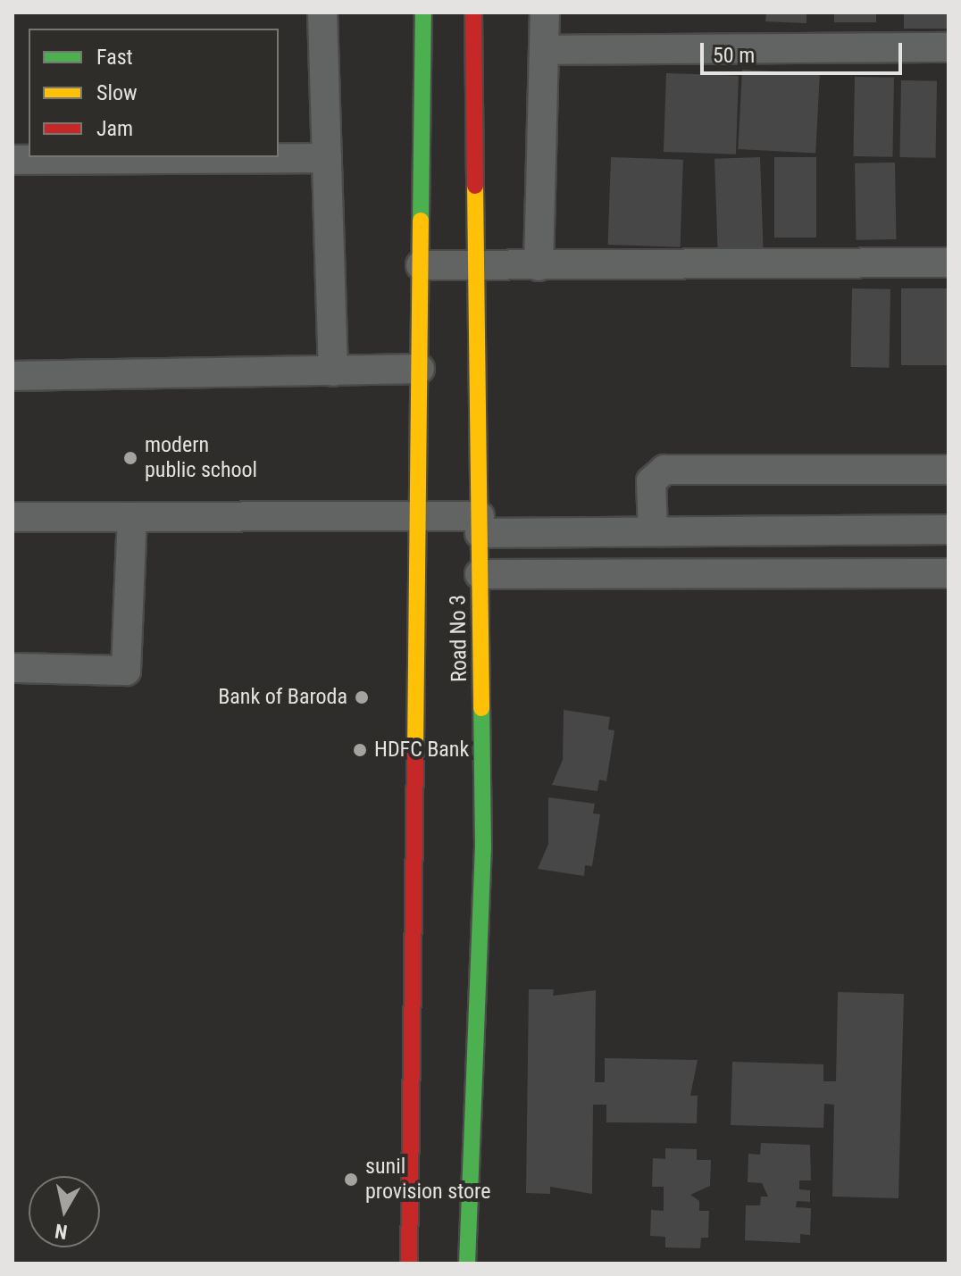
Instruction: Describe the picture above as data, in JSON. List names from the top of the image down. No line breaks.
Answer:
{"streets":{"street":["Road No 3"]},"places":["modern public school","Bank of Baroda","HDFC Bank","sunil provision store"],"legend":["Fast","Slow","Jam"],"scale_bar":"50 m","north":"bottom"}
